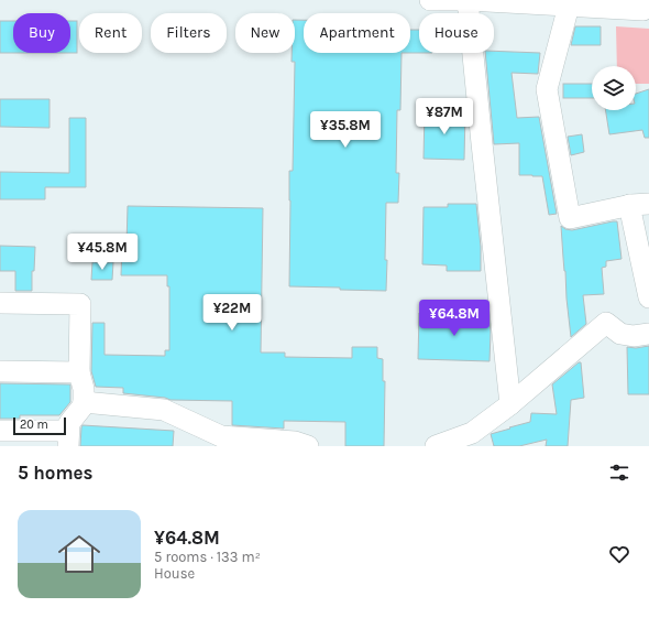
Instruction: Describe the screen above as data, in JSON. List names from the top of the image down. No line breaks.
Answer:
{"scale_bar":"20 m","page":{"chip":["Buy","Rent","Filters","New","Apartment","House"],"price":["¥87M","¥35.8M","¥45.8M","¥22M","¥64.8M"],"scale":"20 m","heading":"5 homes","list":[{"name":"¥64.8M","note":"5 rooms · 133 m² · House"}]}}
